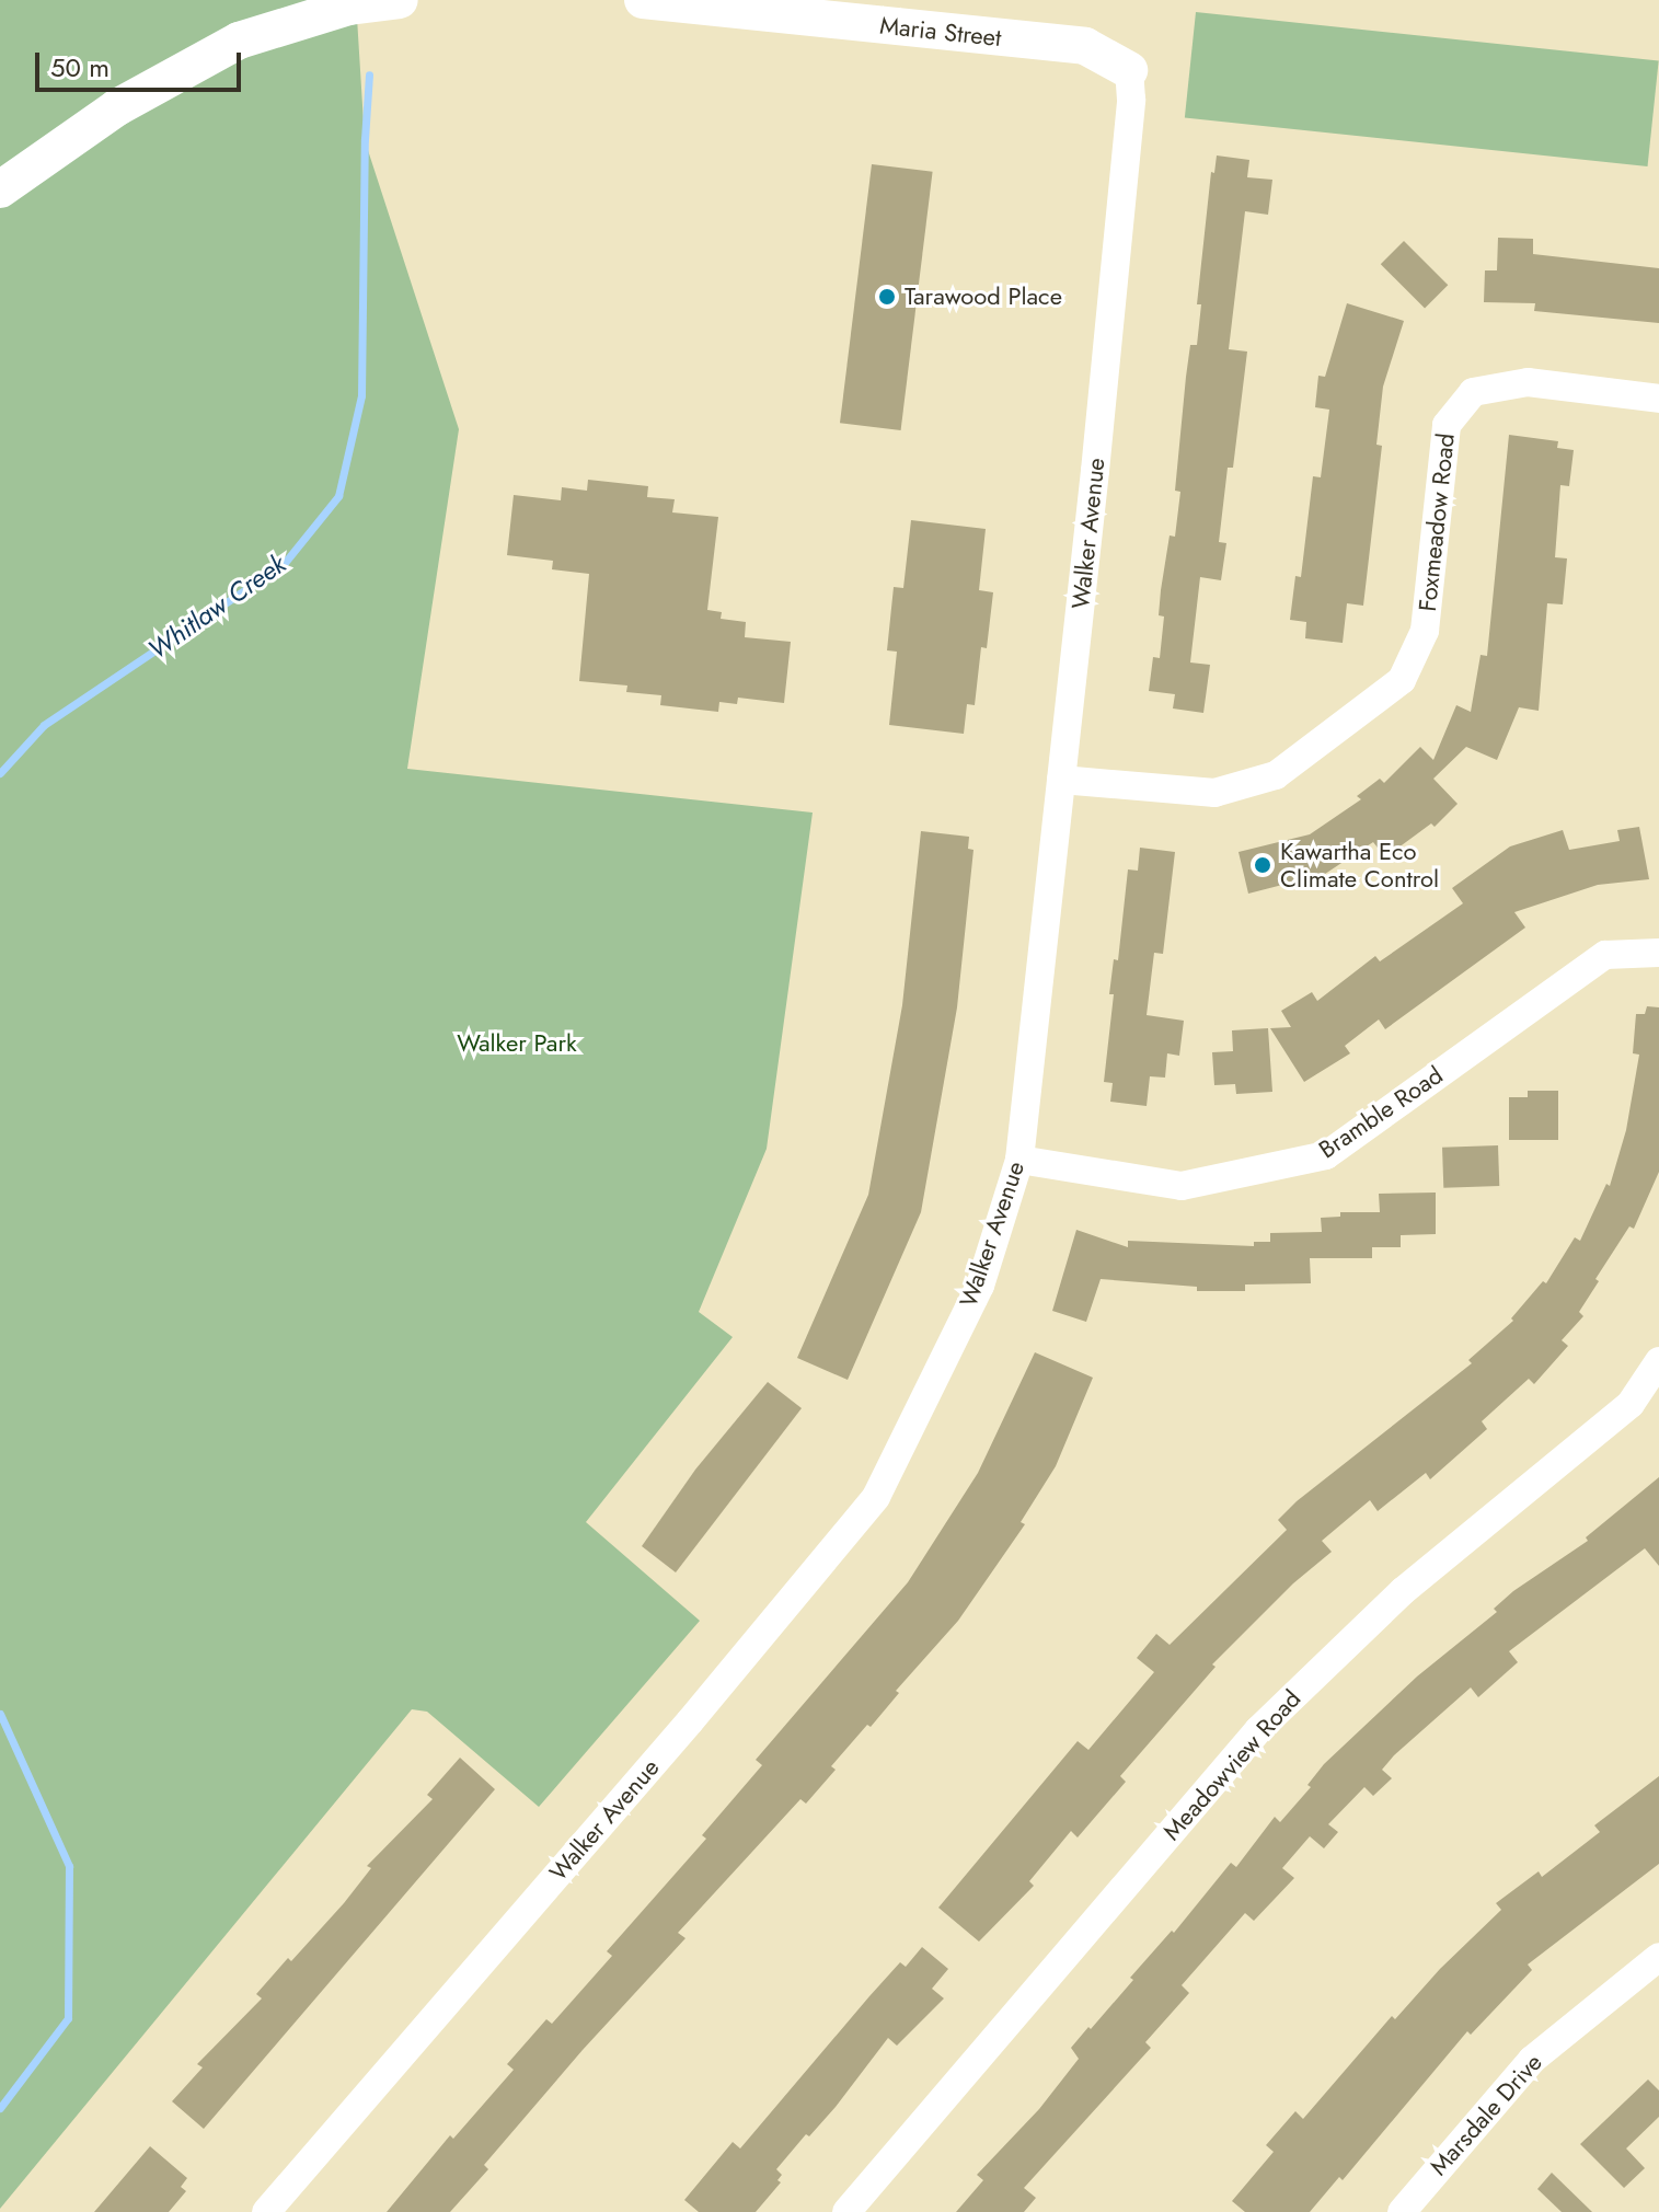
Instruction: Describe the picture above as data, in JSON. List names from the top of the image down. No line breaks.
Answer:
{"streets":{"street":["Maria Street","Foxmeadow Road","Walker Avenue","Bramble Road","Meadowview Road","Marsdale Drive"]},"crossings":[["Maria Street","Walker Avenue"],["Foxmeadow Road","Walker Avenue"],["Walker Avenue","Bramble Road"]],"water":["Whitlaw Creek"],"parks":["Walker Park"],"places":["Tarawood Place","Kawartha Eco Climate Control"],"scale_bar":"50 m"}
